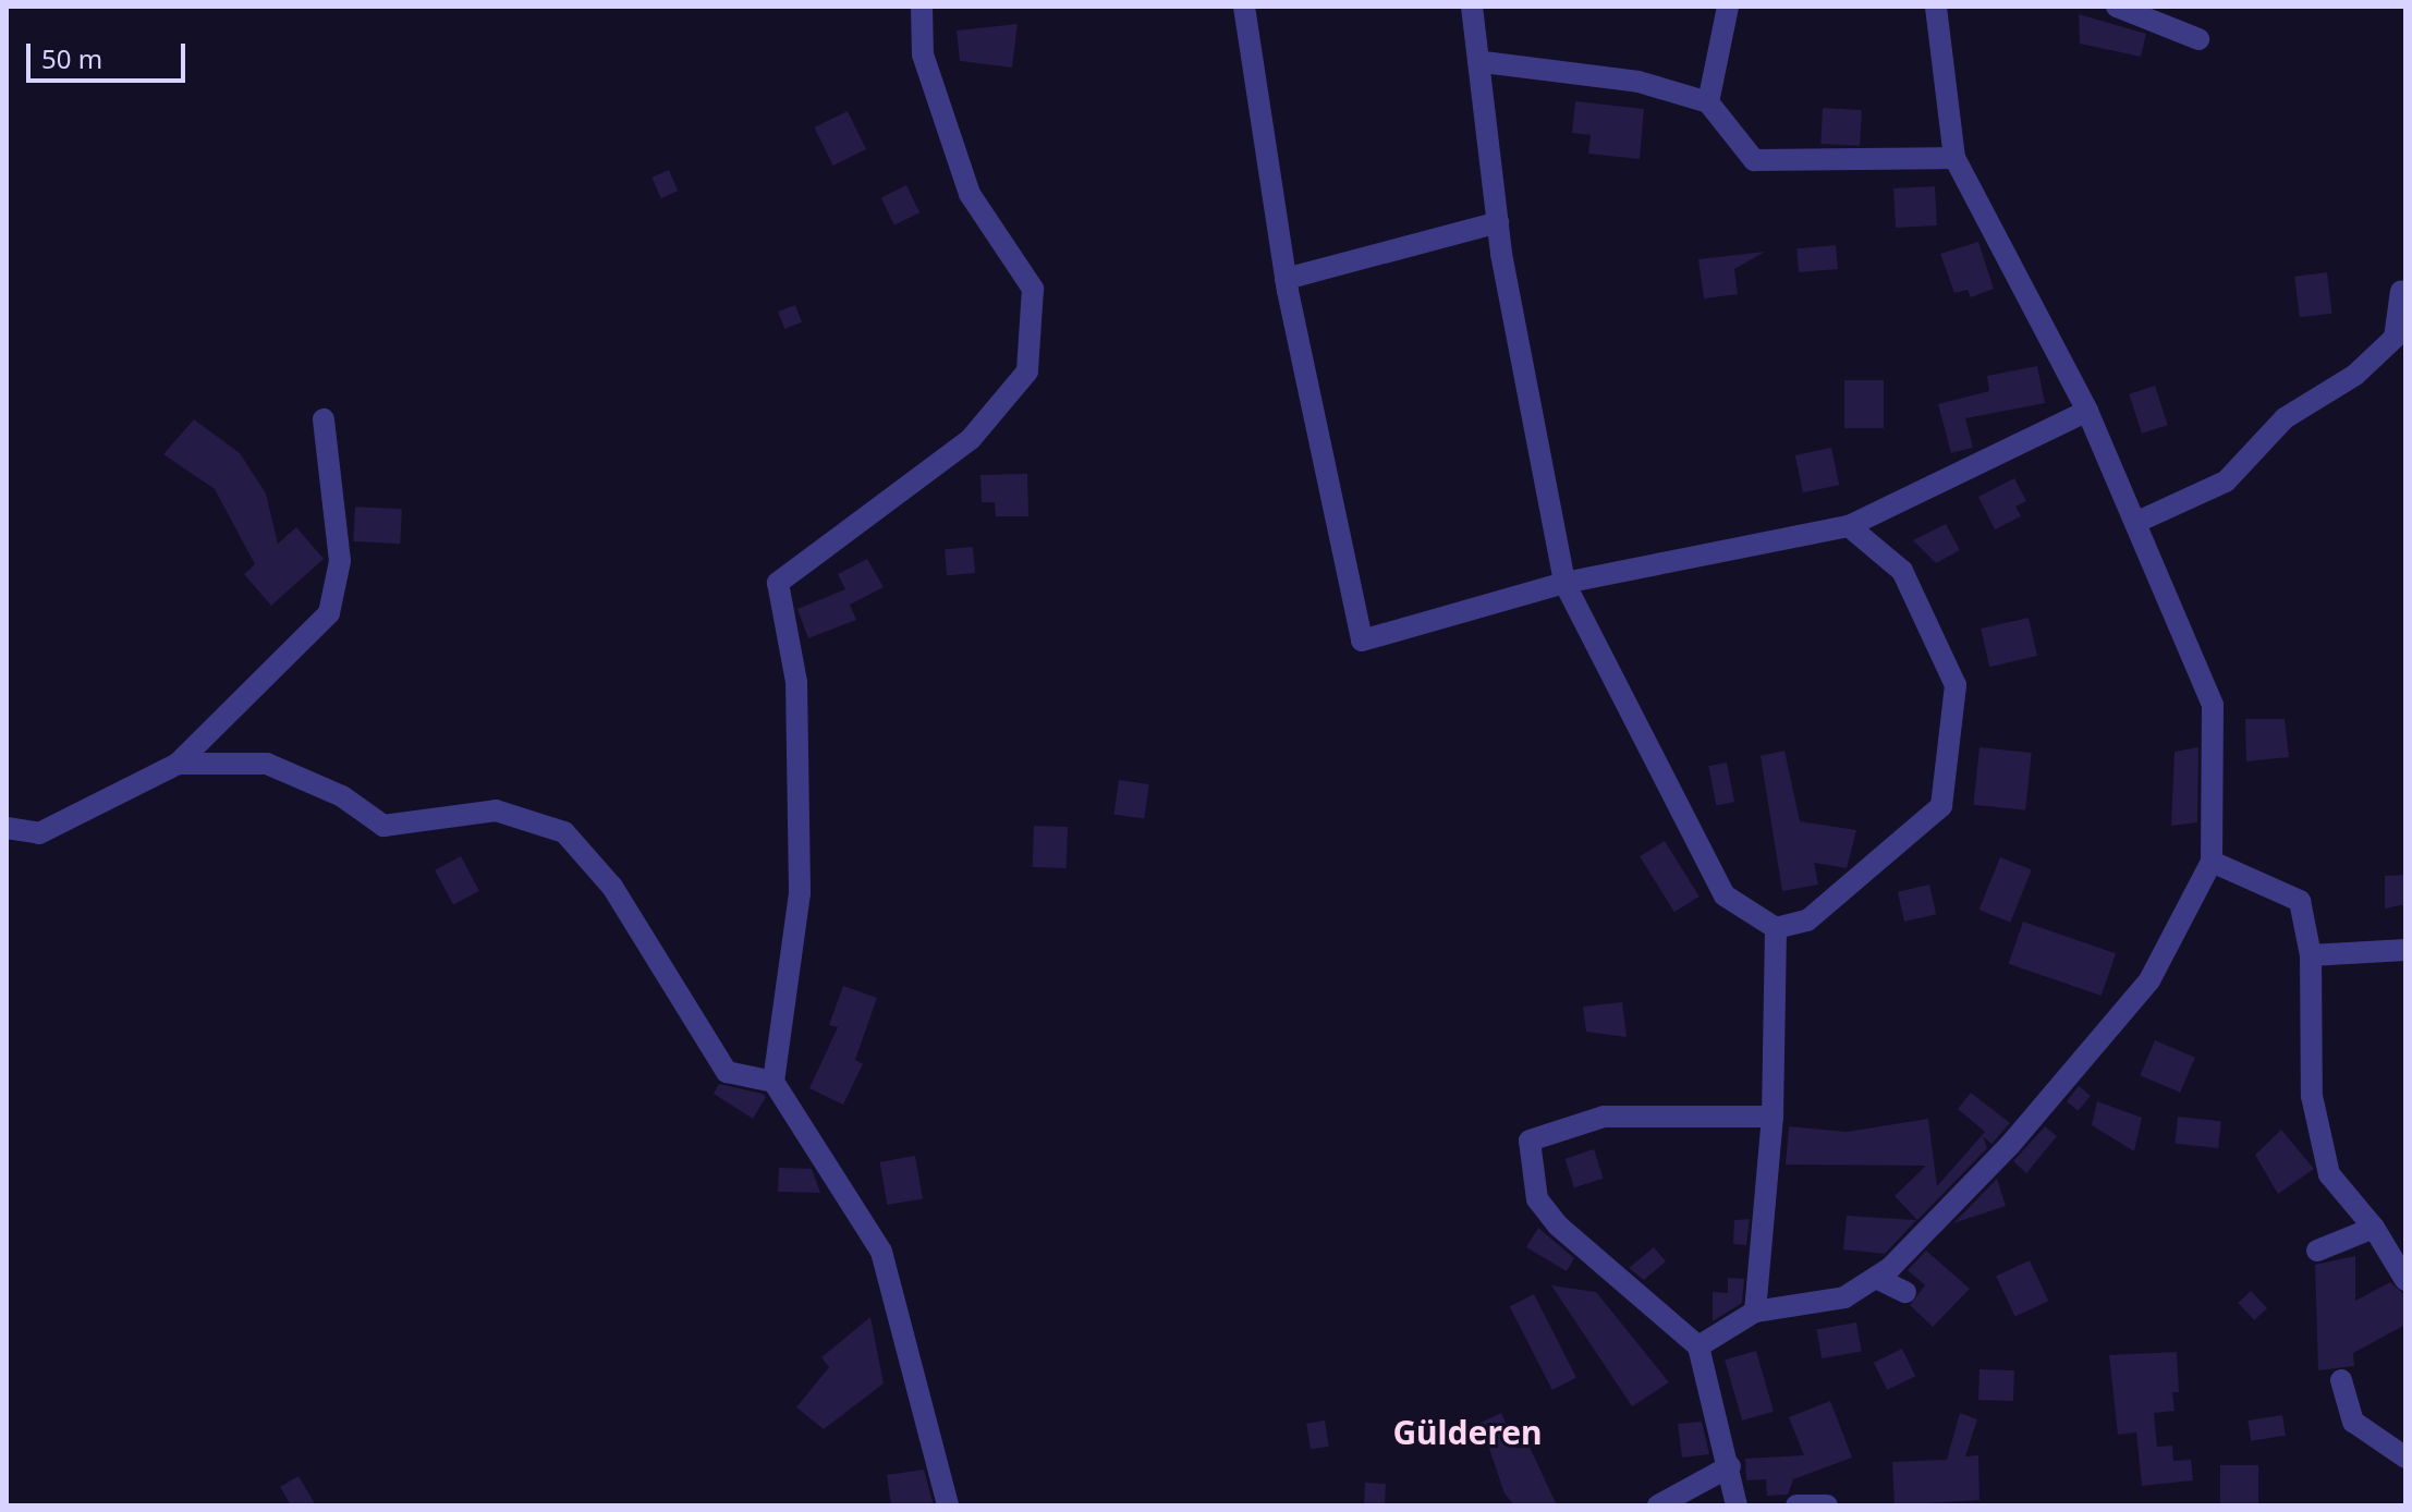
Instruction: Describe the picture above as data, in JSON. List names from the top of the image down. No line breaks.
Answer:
{"districts":["Gülderen"],"scale_bar":"50 m"}
